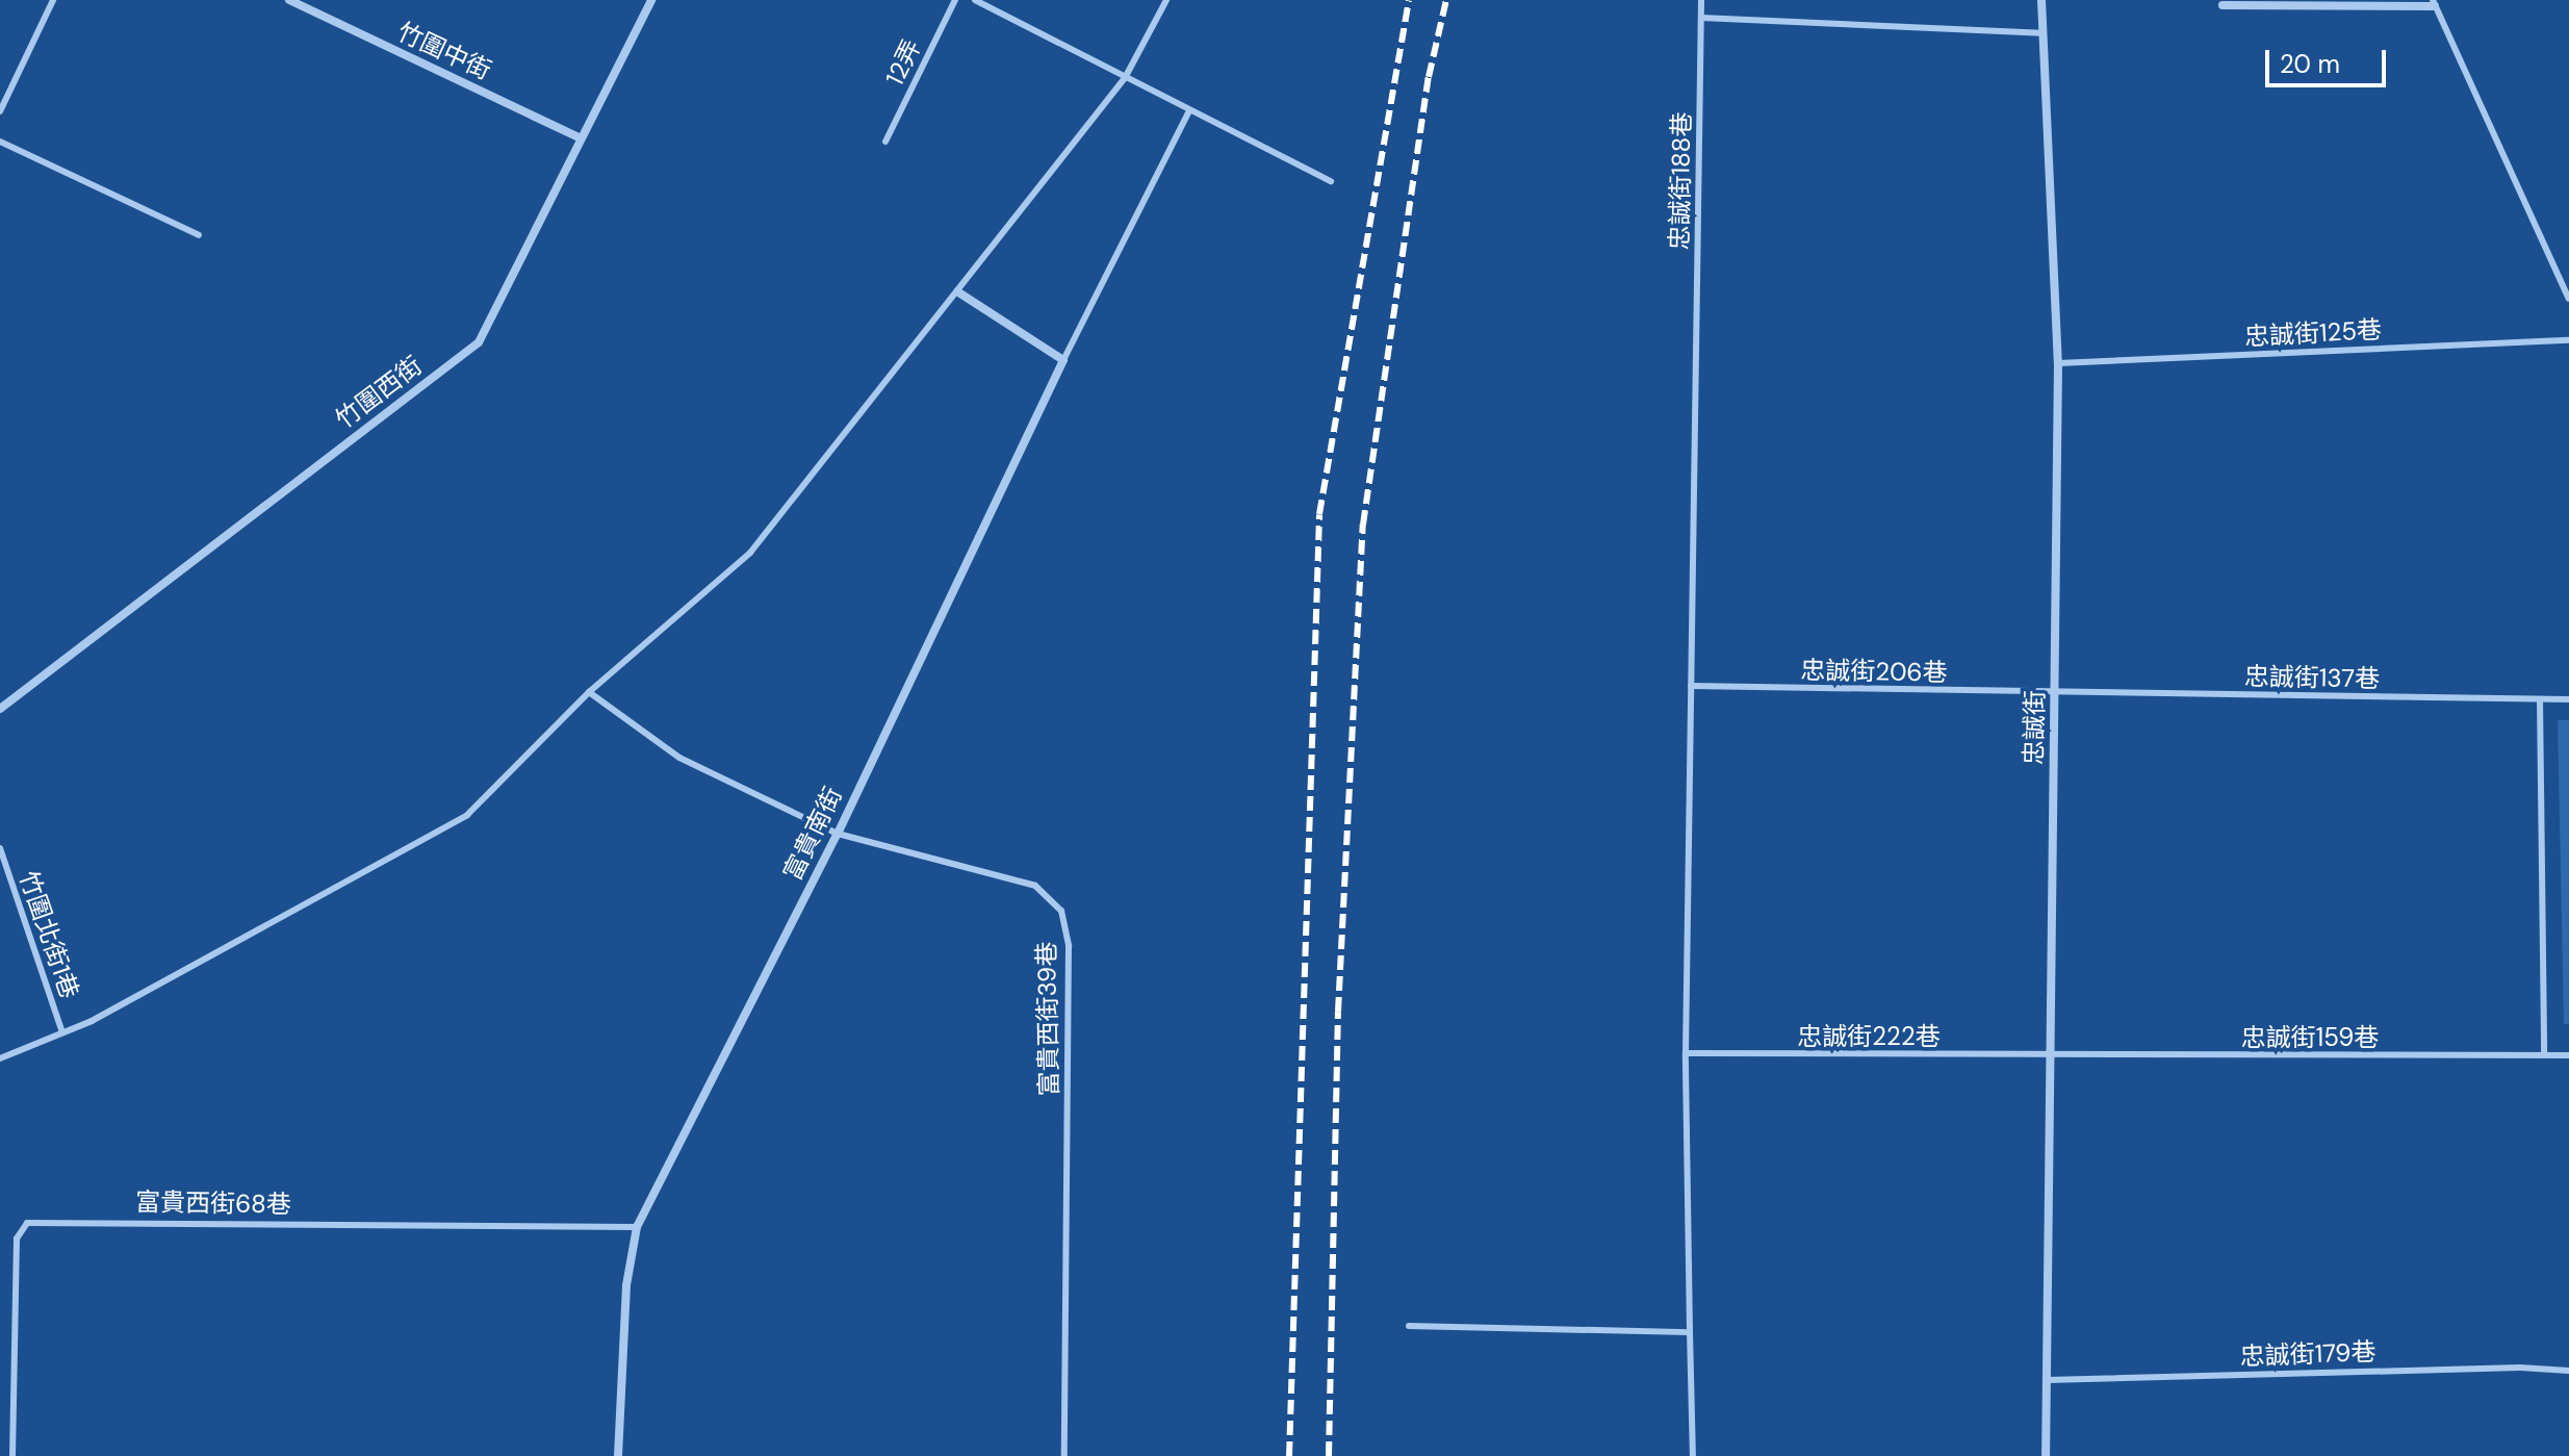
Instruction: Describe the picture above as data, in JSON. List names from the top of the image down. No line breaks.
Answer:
{"streets":{"street":["竹圍中街","竹圍西街","忠誠街","富貴南街"],"lane":["12弄","忠誠街188巷","忠誠街125巷","忠誠街206巷","忠誠街137巷","竹圍北街1巷","富貴西街39巷","忠誠街222巷","忠誠街159巷","富貴西街68巷","忠誠街179巷"]},"crossings":[["竹圍中街","竹圍西街"],["忠誠街188巷","忠誠街206巷"],["忠誠街188巷","忠誠街222巷"],["忠誠街125巷","忠誠街"],["忠誠街206巷","忠誠街137巷"],["忠誠街206巷","忠誠街"],["忠誠街137巷","忠誠街"],["忠誠街","忠誠街222巷"],["忠誠街","忠誠街159巷"],["忠誠街","忠誠街179巷"],["富貴南街","富貴西街39巷"],["富貴南街","富貴西街68巷"],["忠誠街222巷","忠誠街159巷"]],"scale_bar":"20 m"}
